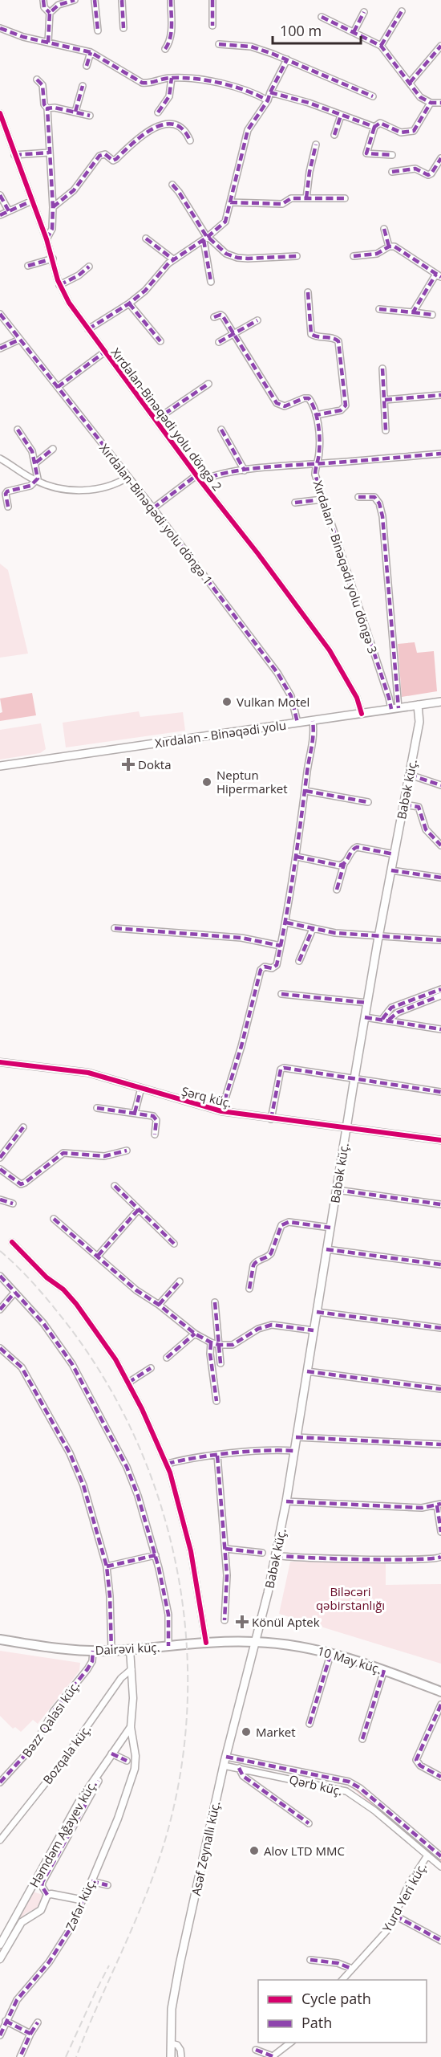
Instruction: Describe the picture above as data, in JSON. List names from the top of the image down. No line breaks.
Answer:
{"streets":{"main road":["Xırdalan - Binəqədi yolu","Babək küç.","Dairəvi küç.","10 May küç.","Asəf Zeynallı küç."],"street":["Xırdalan-Binəqədi yolu döngə 2","Xırdalan-Binəqədi yolu döngə 1","Xırdalan - Binəqədi yolu döngə 3","Şərq küç.","Bəzz Qalası küç.","Bozqala küç.","Qərb küç.","Həmdəm Ağayev küç.","Yurd Yeri küç.","Zəfər küç."]},"crossings":[["Xırdalan-Binəqədi yolu döngə 2","Xırdalan - Binəqədi yolu"],["Xırdalan-Binəqədi yolu döngə 1","Xırdalan - Binəqədi yolu"],["Xırdalan - Binəqədi yolu döngə 3","Xırdalan - Binəqədi yolu"],["Xırdalan - Binəqədi yolu","Babək küç."],["Babək küç.","Şərq küç."],["Babək küç.","Dairəvi küç."],["Babək küç.","10 May küç."],["Babək küç.","Asəf Zeynallı küç."],["Dairəvi küç.","10 May küç."],["Dairəvi küç.","Bəzz Qalası küç."],["Dairəvi küç.","Asəf Zeynallı küç."],["10 May küç.","Asəf Zeynallı küç."],["Qərb küç.","Asəf Zeynallı küç."],["Qərb küç.","Yurd Yeri küç."],["Həmdəm Ağayev küç.","Zəfər küç."]],"parks":["Biləcəri qəbirstanlığı"],"places":{"other":["Vulkan Motel","Neptun Hipermarket","Market","Alov LTD MMC"],"health":["Dokta","Könül Aptek"]},"legend":["Cycle path","Path"],"scale_bar":"100 m"}
